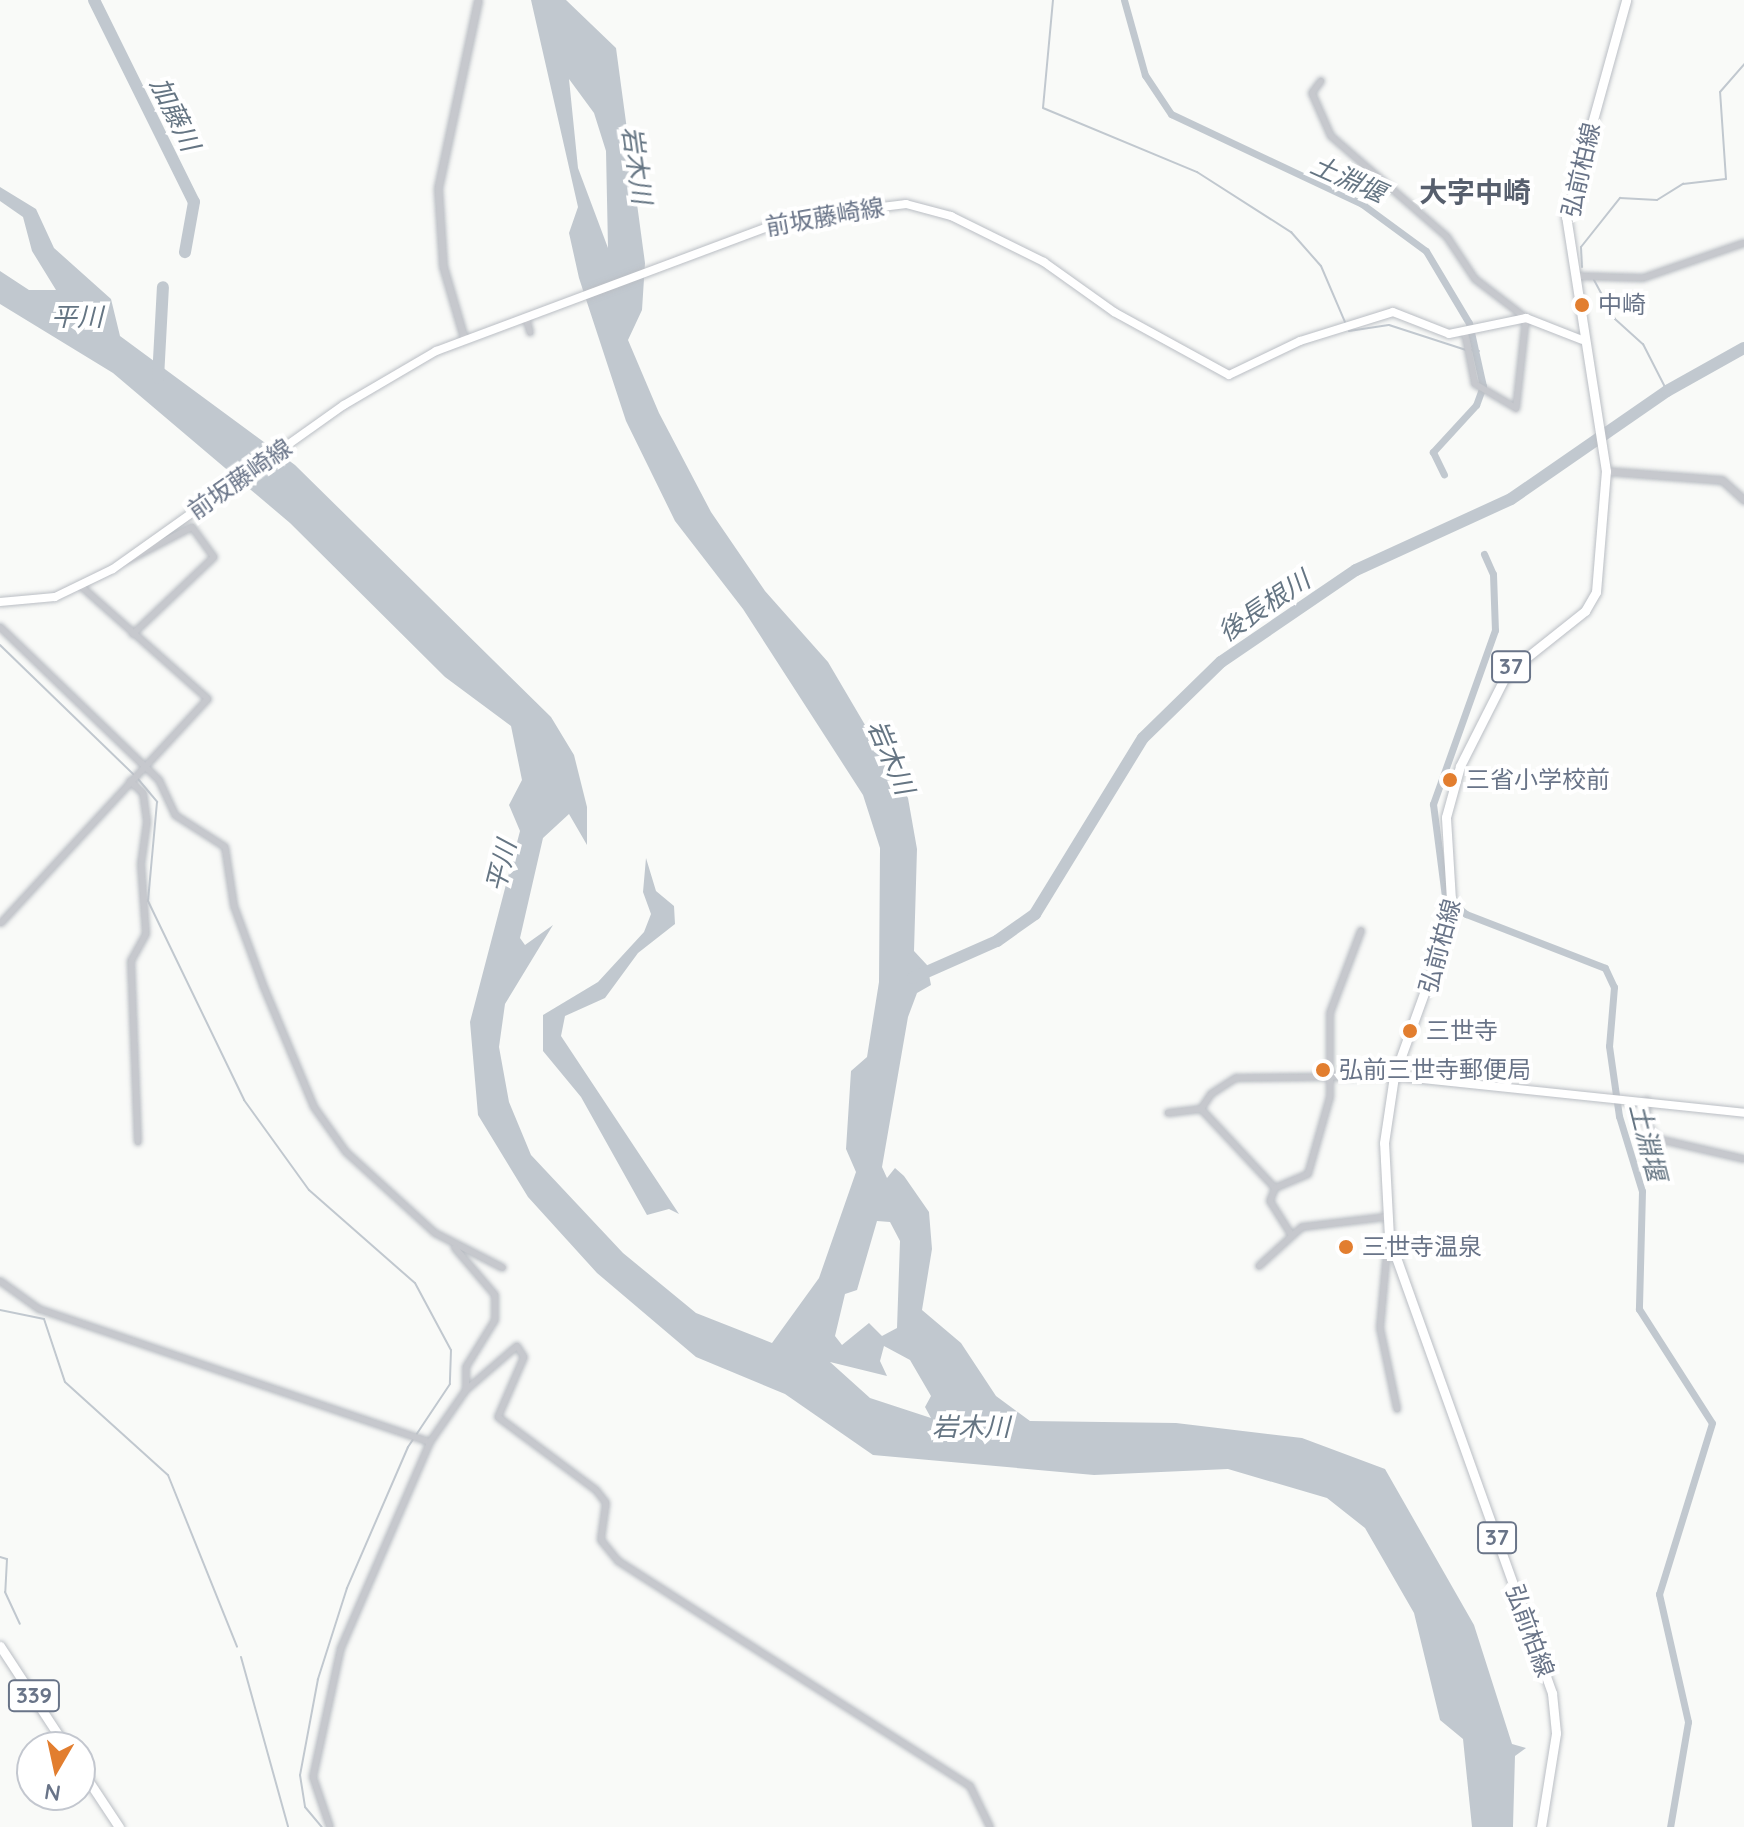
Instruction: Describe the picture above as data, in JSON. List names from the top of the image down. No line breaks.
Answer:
{"streets":{"main road":["弘前柏線","前坂藤崎線","37","339"]},"districts":["大字中崎"],"water":["加藤川","岩木川","土淵堰","平川","後長根川"],"places":["中崎","三省小学校前","三世寺","弘前三世寺郵便局","三世寺温泉"],"north":"bottom"}
